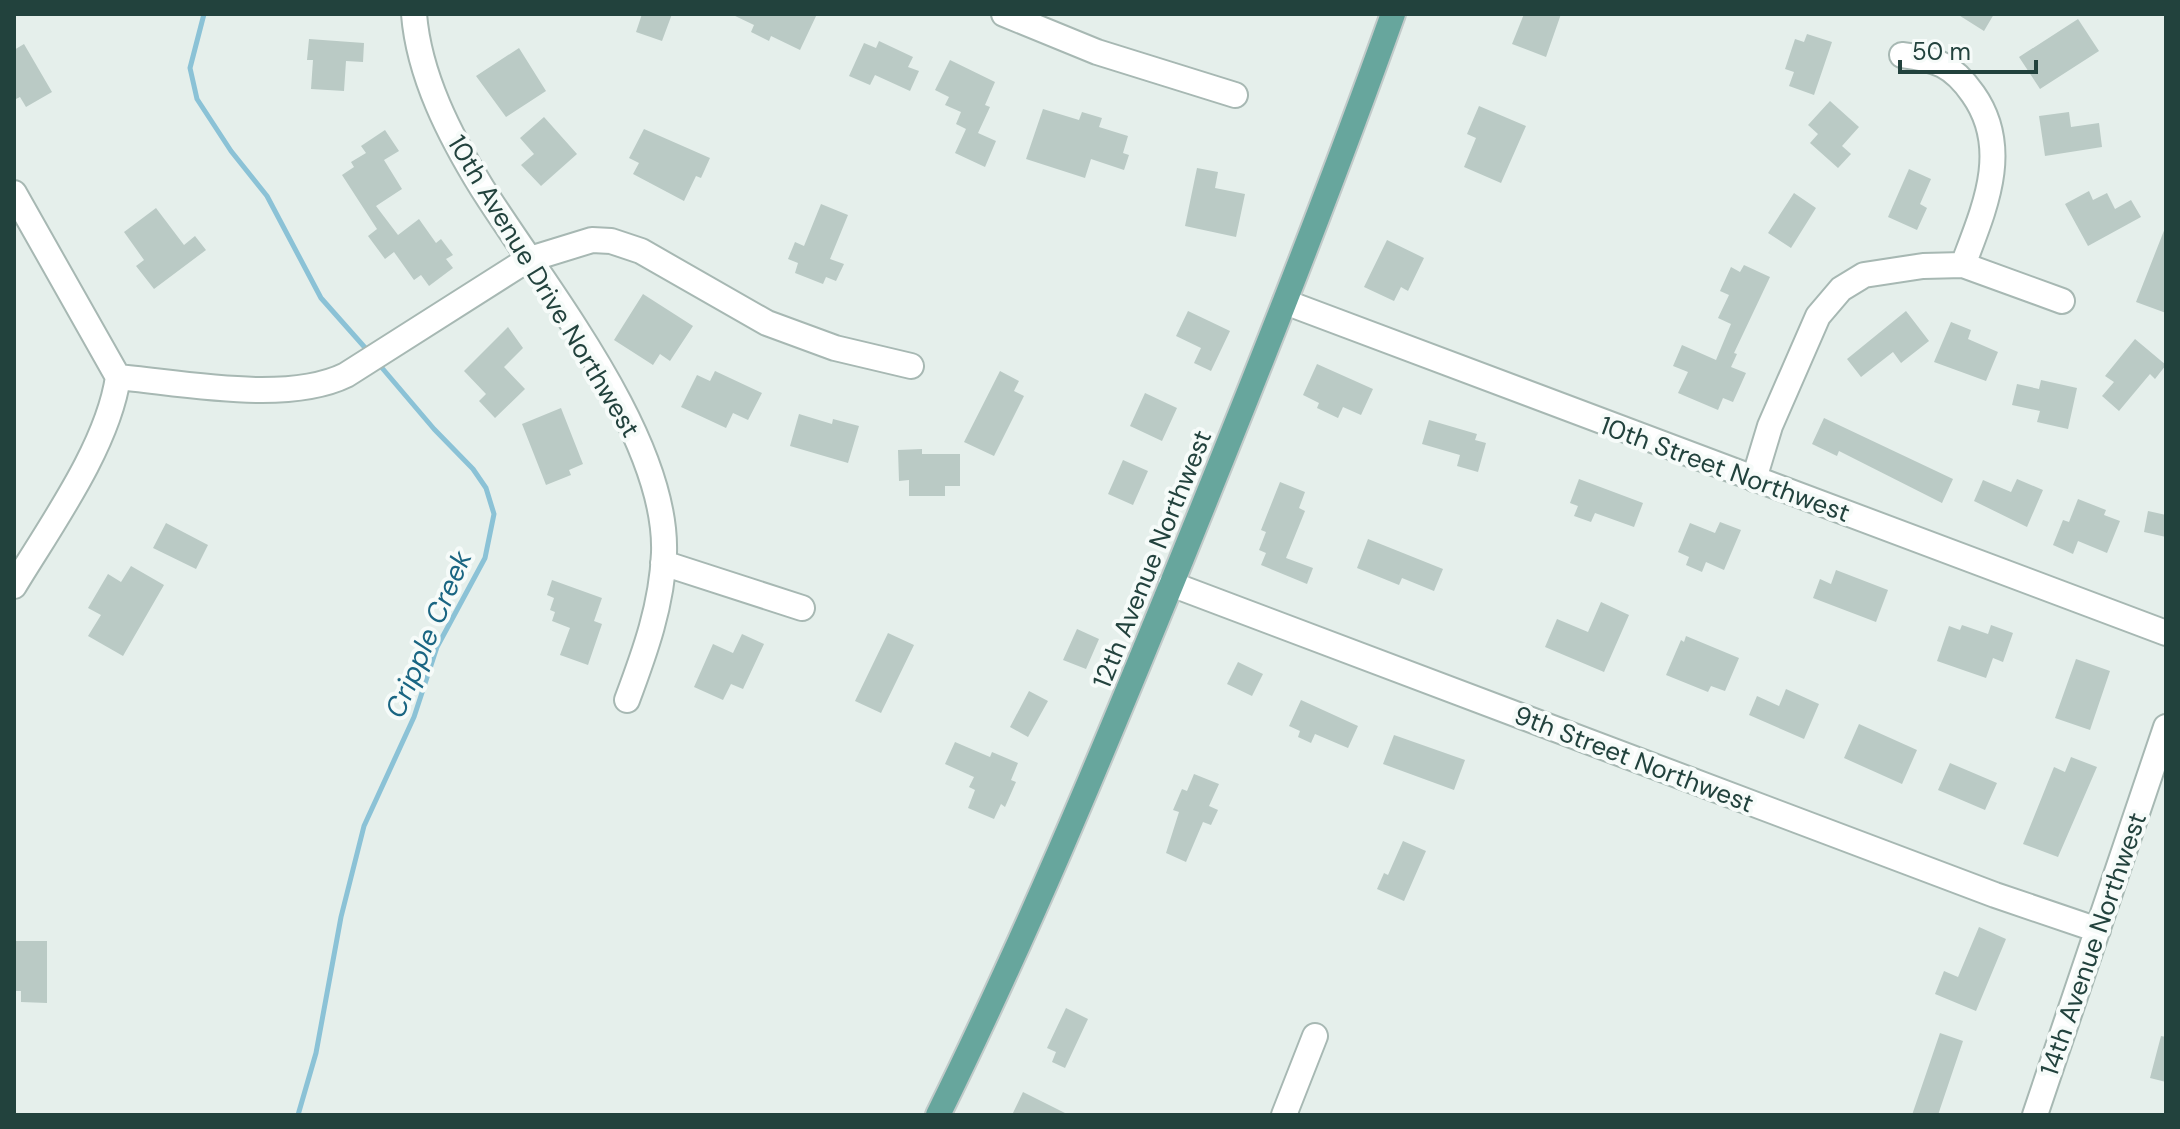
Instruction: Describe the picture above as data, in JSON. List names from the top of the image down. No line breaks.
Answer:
{"streets":{"main road":["12th Avenue Northwest"],"street":["10th Avenue Drive Northwest","10th Street Northwest","9th Street Northwest","14th Avenue Northwest"]},"crossings":[["10th Street Northwest","12th Avenue Northwest"],["12th Avenue Northwest","9th Street Northwest"],["9th Street Northwest","14th Avenue Northwest"]],"water":["Cripple Creek"],"scale_bar":"50 m"}
